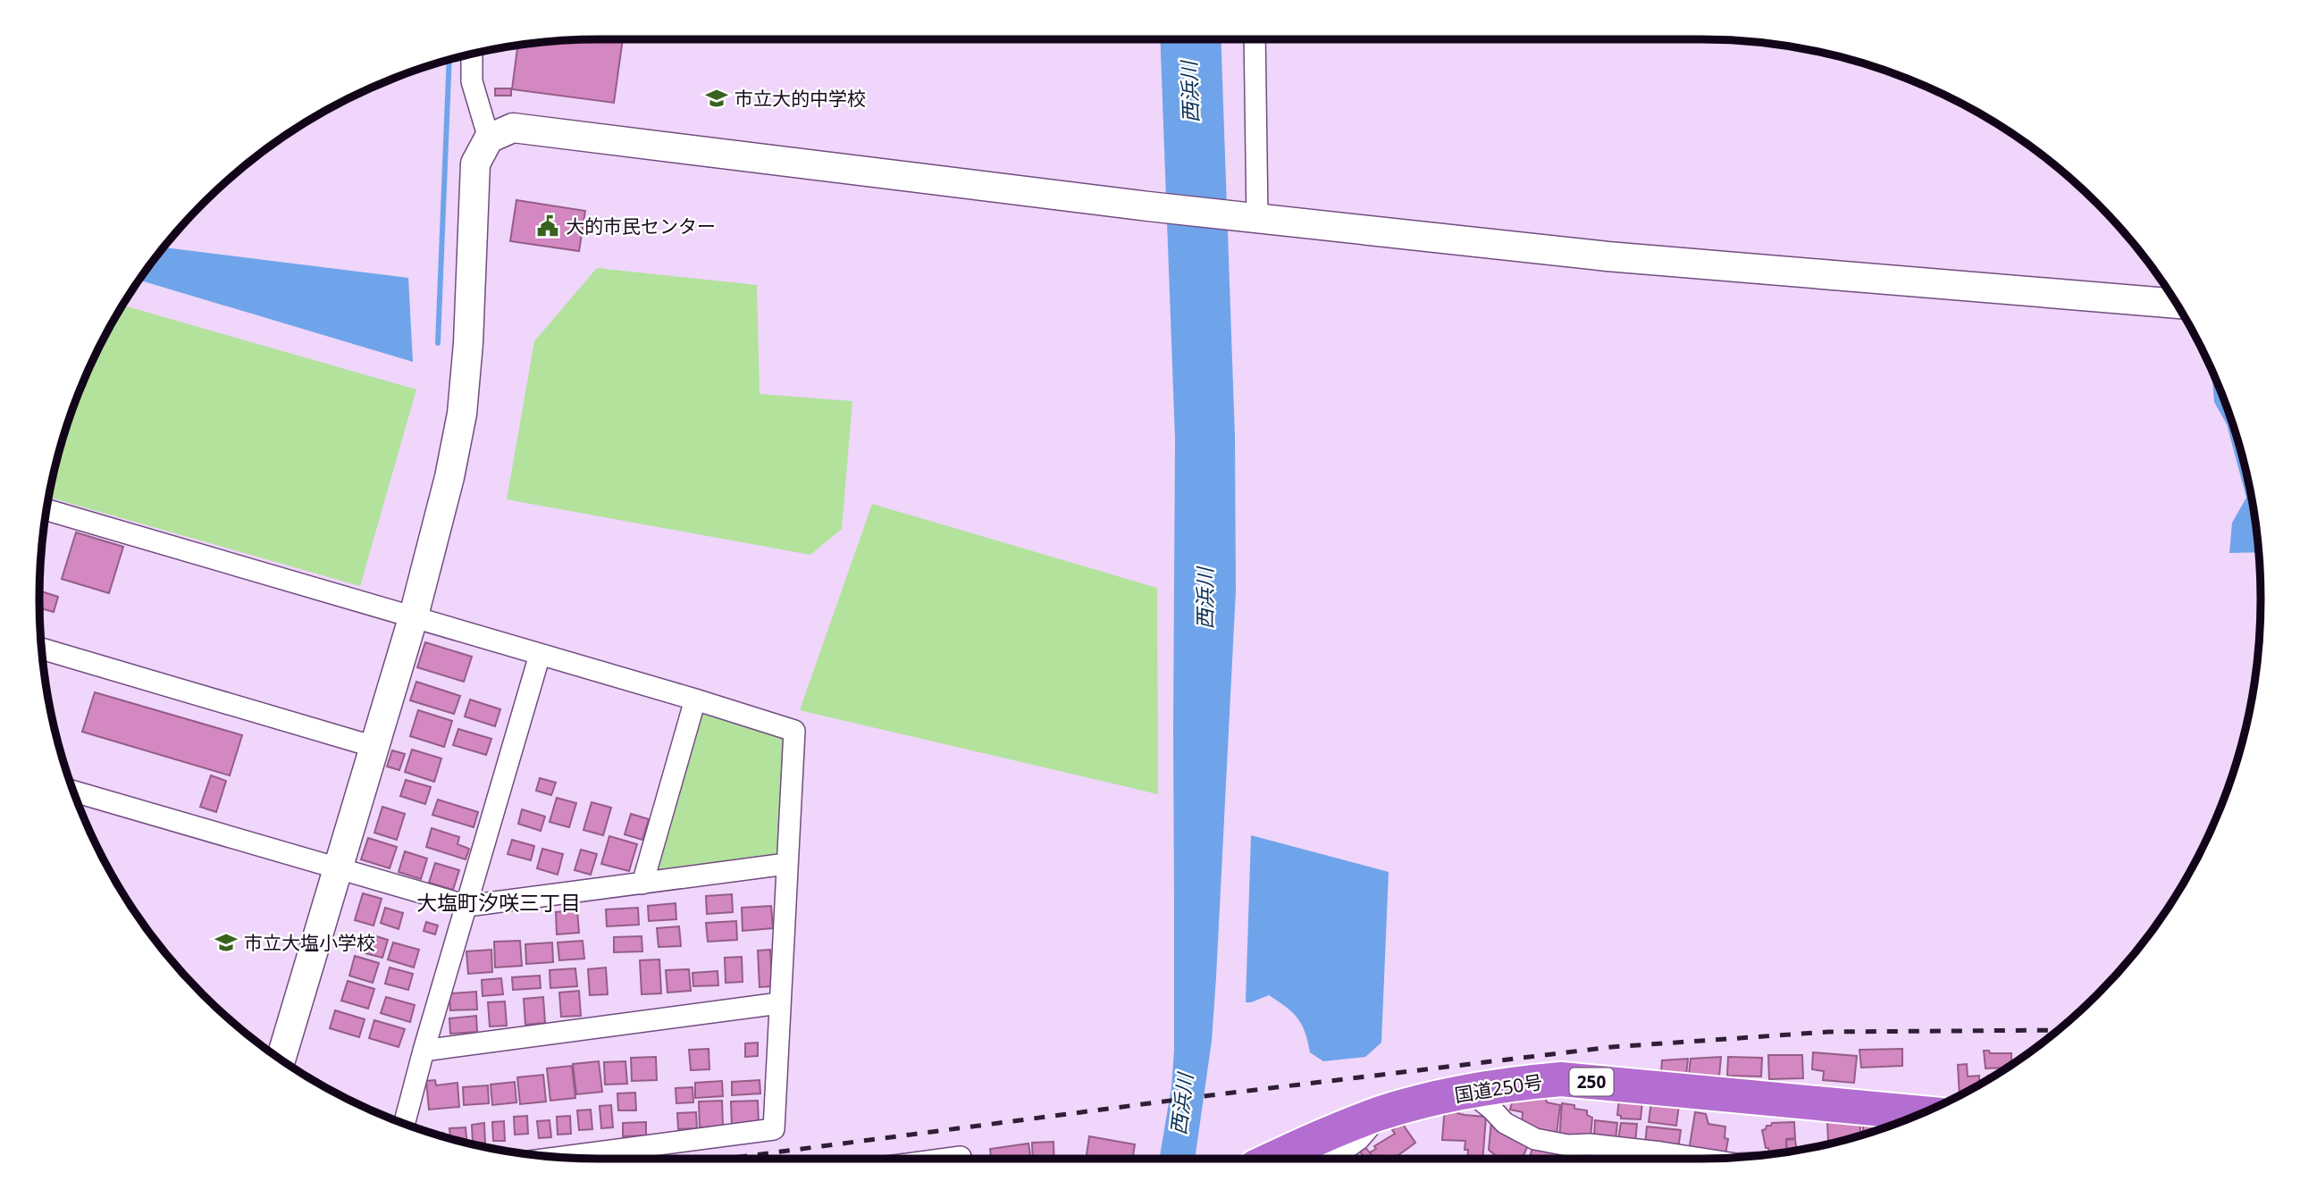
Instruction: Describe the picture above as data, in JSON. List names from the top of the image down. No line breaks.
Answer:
{"streets":{"highway":["250","国道250号"]},"districts":["大塩町汐咲三丁目"],"water":["西浜川"],"places":{"school or university":["市立大的中学校","市立大塩小学校"],"public building":["大的市民センター"]}}
